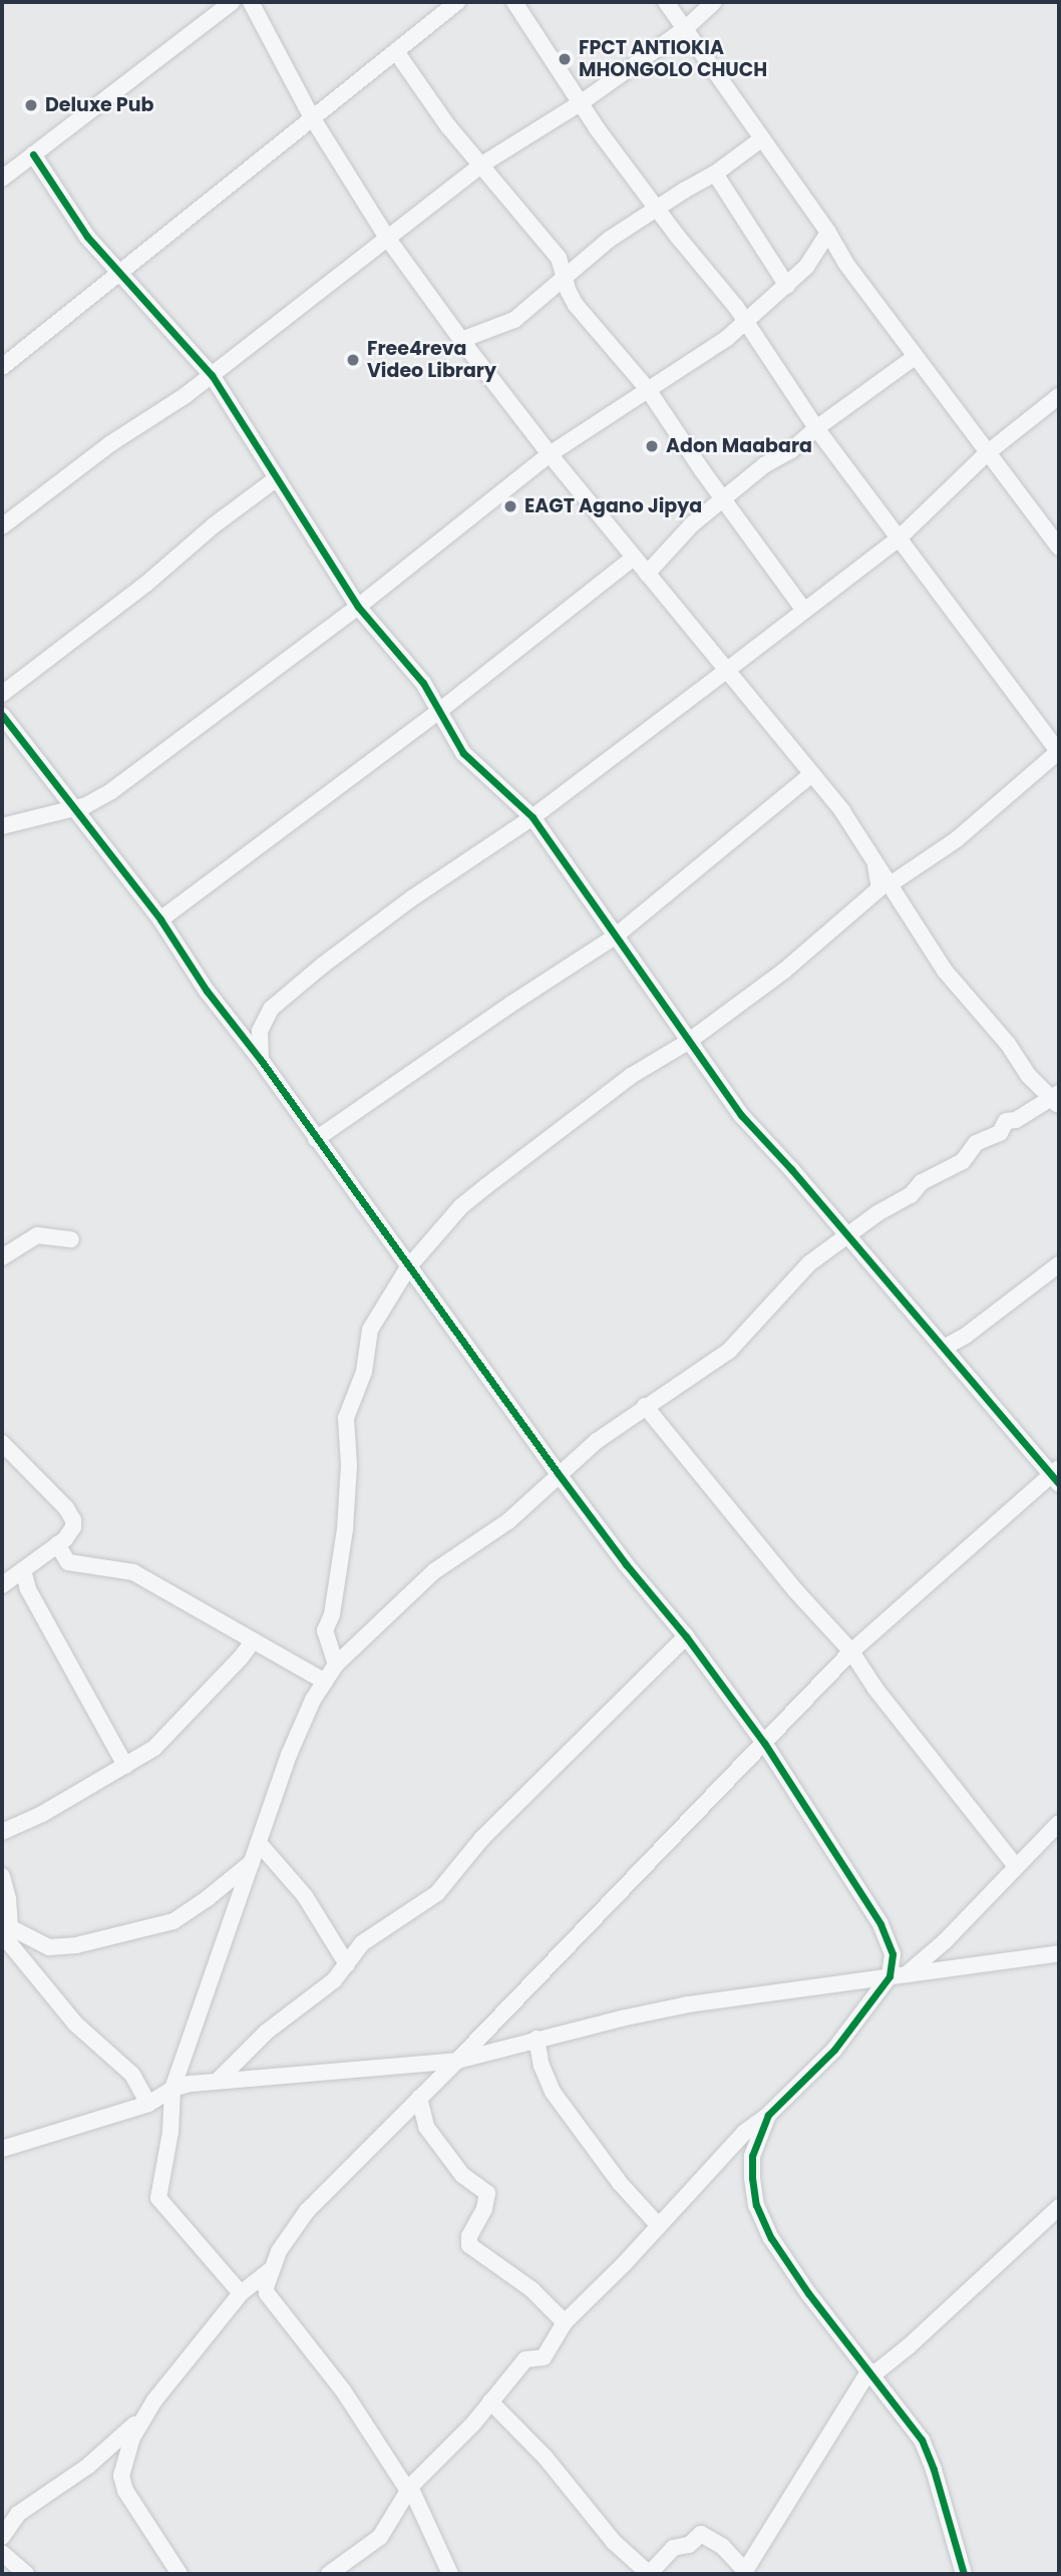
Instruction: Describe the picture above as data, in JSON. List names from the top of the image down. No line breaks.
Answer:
{"places":["FPCT ANTIOKIA MHONGOLO CHUCH","Deluxe Pub","Free4reva Video Library","Adon Maabara","EAGT Agano Jipya"]}
